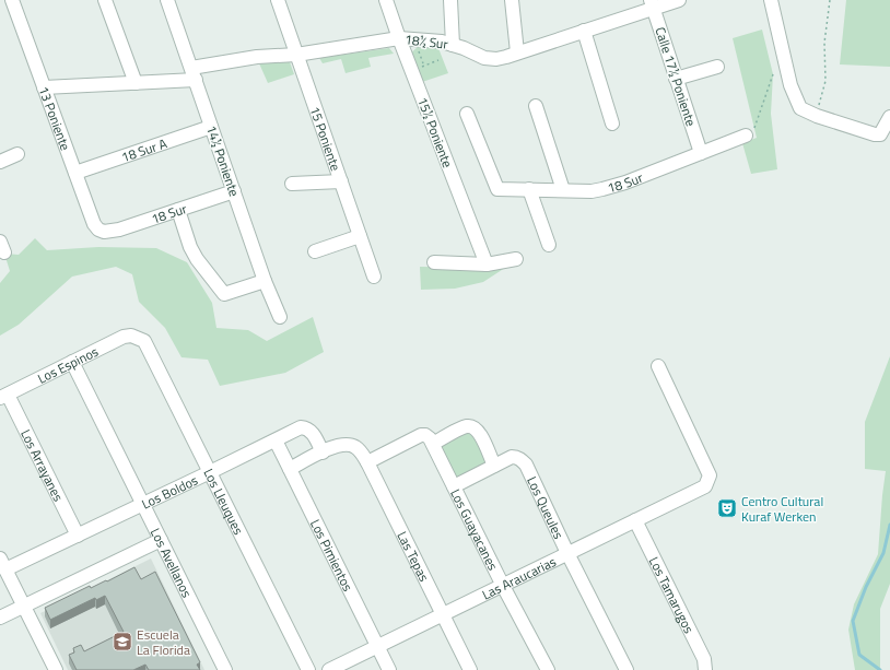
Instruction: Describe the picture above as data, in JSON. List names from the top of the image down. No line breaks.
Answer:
{"streets":{"street":["18½ Sur","Calle 17½ Poniente","13 Poniente","15½ Poniente","15 Poniente","18 Sur A","14½ Poniente","18 Sur","Los Espinos","Los Arrayanes","Los Boldos","Los Lleuques","Los Queules","Los Guayacanes","Los Pimientos","Las Tepas","Los Avellanos","Las Araucarias","Los Tamarugos"]},"crossings":[["18½ Sur","Calle 17½ Poniente"],["18½ Sur","13 Poniente"],["18½ Sur","15½ Poniente"],["18½ Sur","15 Poniente"],["18½ Sur","14½ Poniente"],["Calle 17½ Poniente","18 Sur"],["13 Poniente","18 Sur A"],["13 Poniente","18 Sur"],["18 Sur A","14½ Poniente"],["14½ Poniente","18 Sur"],["Los Espinos","Los Arrayanes"],["Los Espinos","Los Lleuques"],["Los Espinos","Los Avellanos"],["Los Arrayanes","Los Boldos"],["Los Boldos","Los Lleuques"],["Los Boldos","Los Pimientos"],["Los Boldos","Las Tepas"],["Los Boldos","Los Avellanos"],["Los Queules","Los Guayacanes"],["Los Queules","Las Araucarias"],["Los Guayacanes","Las Araucarias"],["Los Pimientos","Las Araucarias"],["Las Tepas","Las Araucarias"],["Las Araucarias","Los Tamarugos"]],"places":{"theatre":["Centro Cultural Kuraf Werken"],"school or university":["Escuela La Florida"]}}
